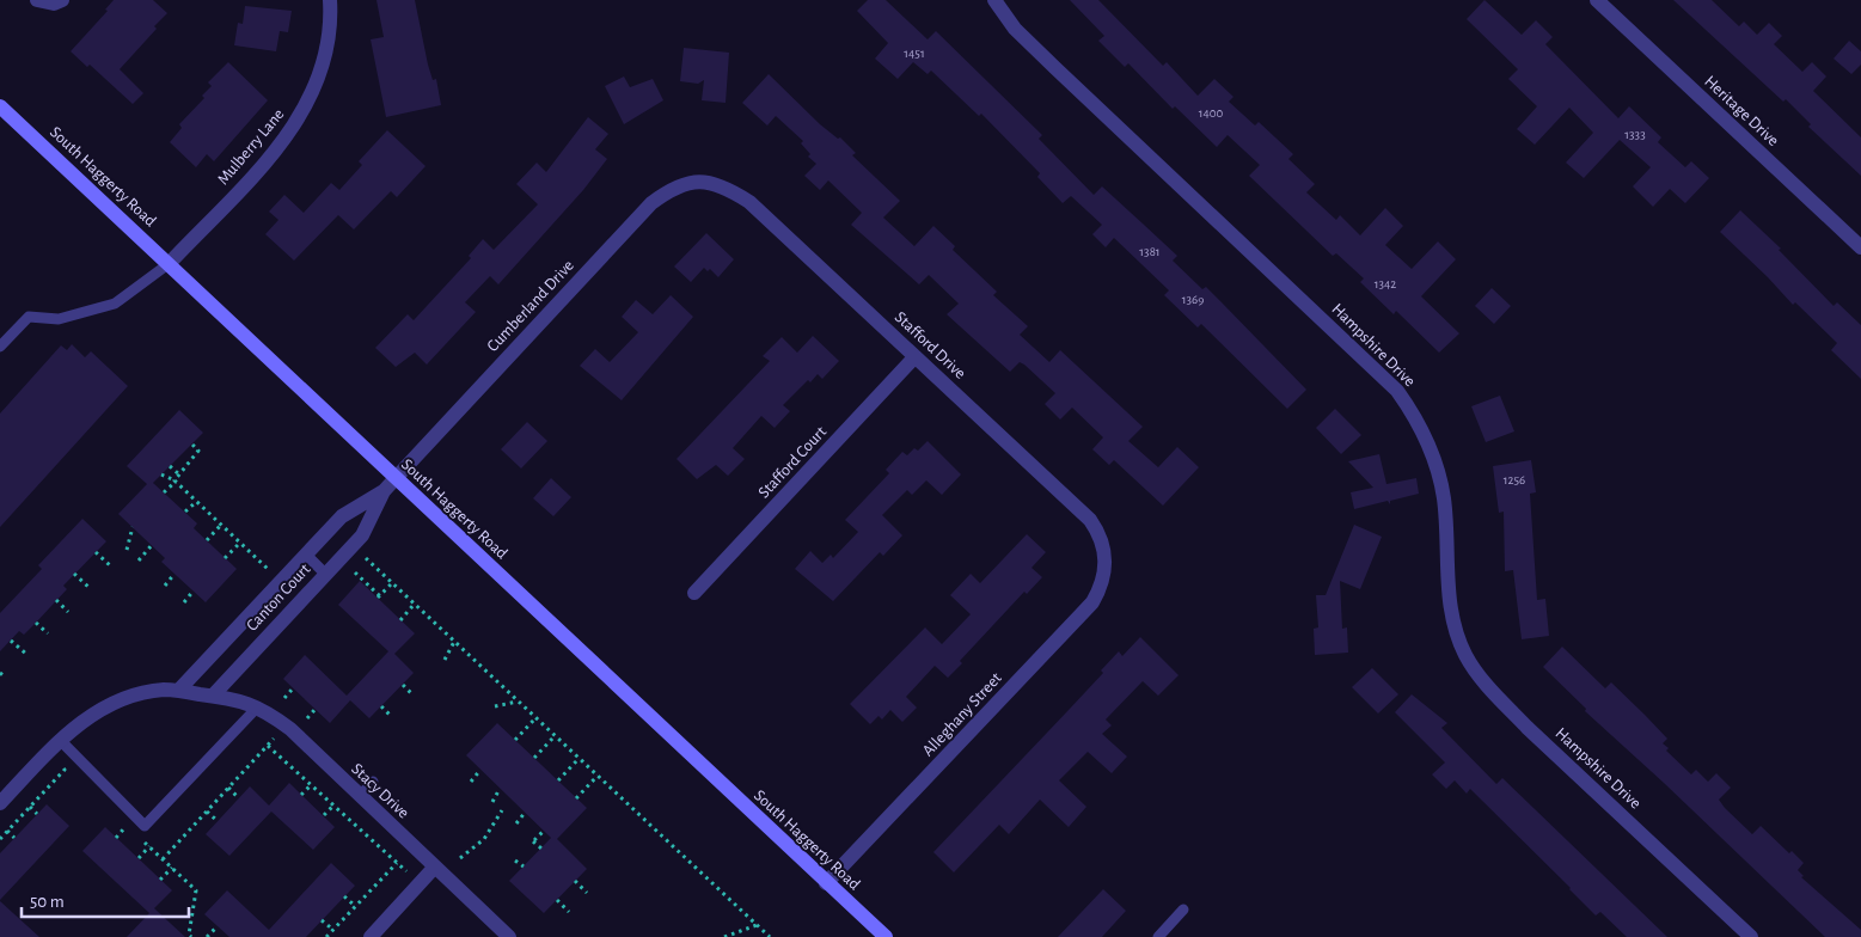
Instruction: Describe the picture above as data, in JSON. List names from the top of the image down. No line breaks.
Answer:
{"streets":{"main road":["South Haggerty Road"],"street":["Heritage Drive","Mulberry Lane","Cumberland Drive","Stafford Drive","Hampshire Drive","Stafford Court","Canton Court","Alleghany Street","Stacy Drive"]},"crossings":[["Mulberry Lane","South Haggerty Road"],["South Haggerty Road","Cumberland Drive"],["South Haggerty Road","Canton Court"],["South Haggerty Road","Alleghany Street"],["Cumberland Drive","Stafford Drive"],["Cumberland Drive","Canton Court"],["Stafford Drive","Stafford Court"],["Stafford Drive","Alleghany Street"],["Canton Court","Stacy Drive"]],"house_numbers":["1451","1400","1333","1381","1342","1369","1256"],"scale_bar":"50 m"}
